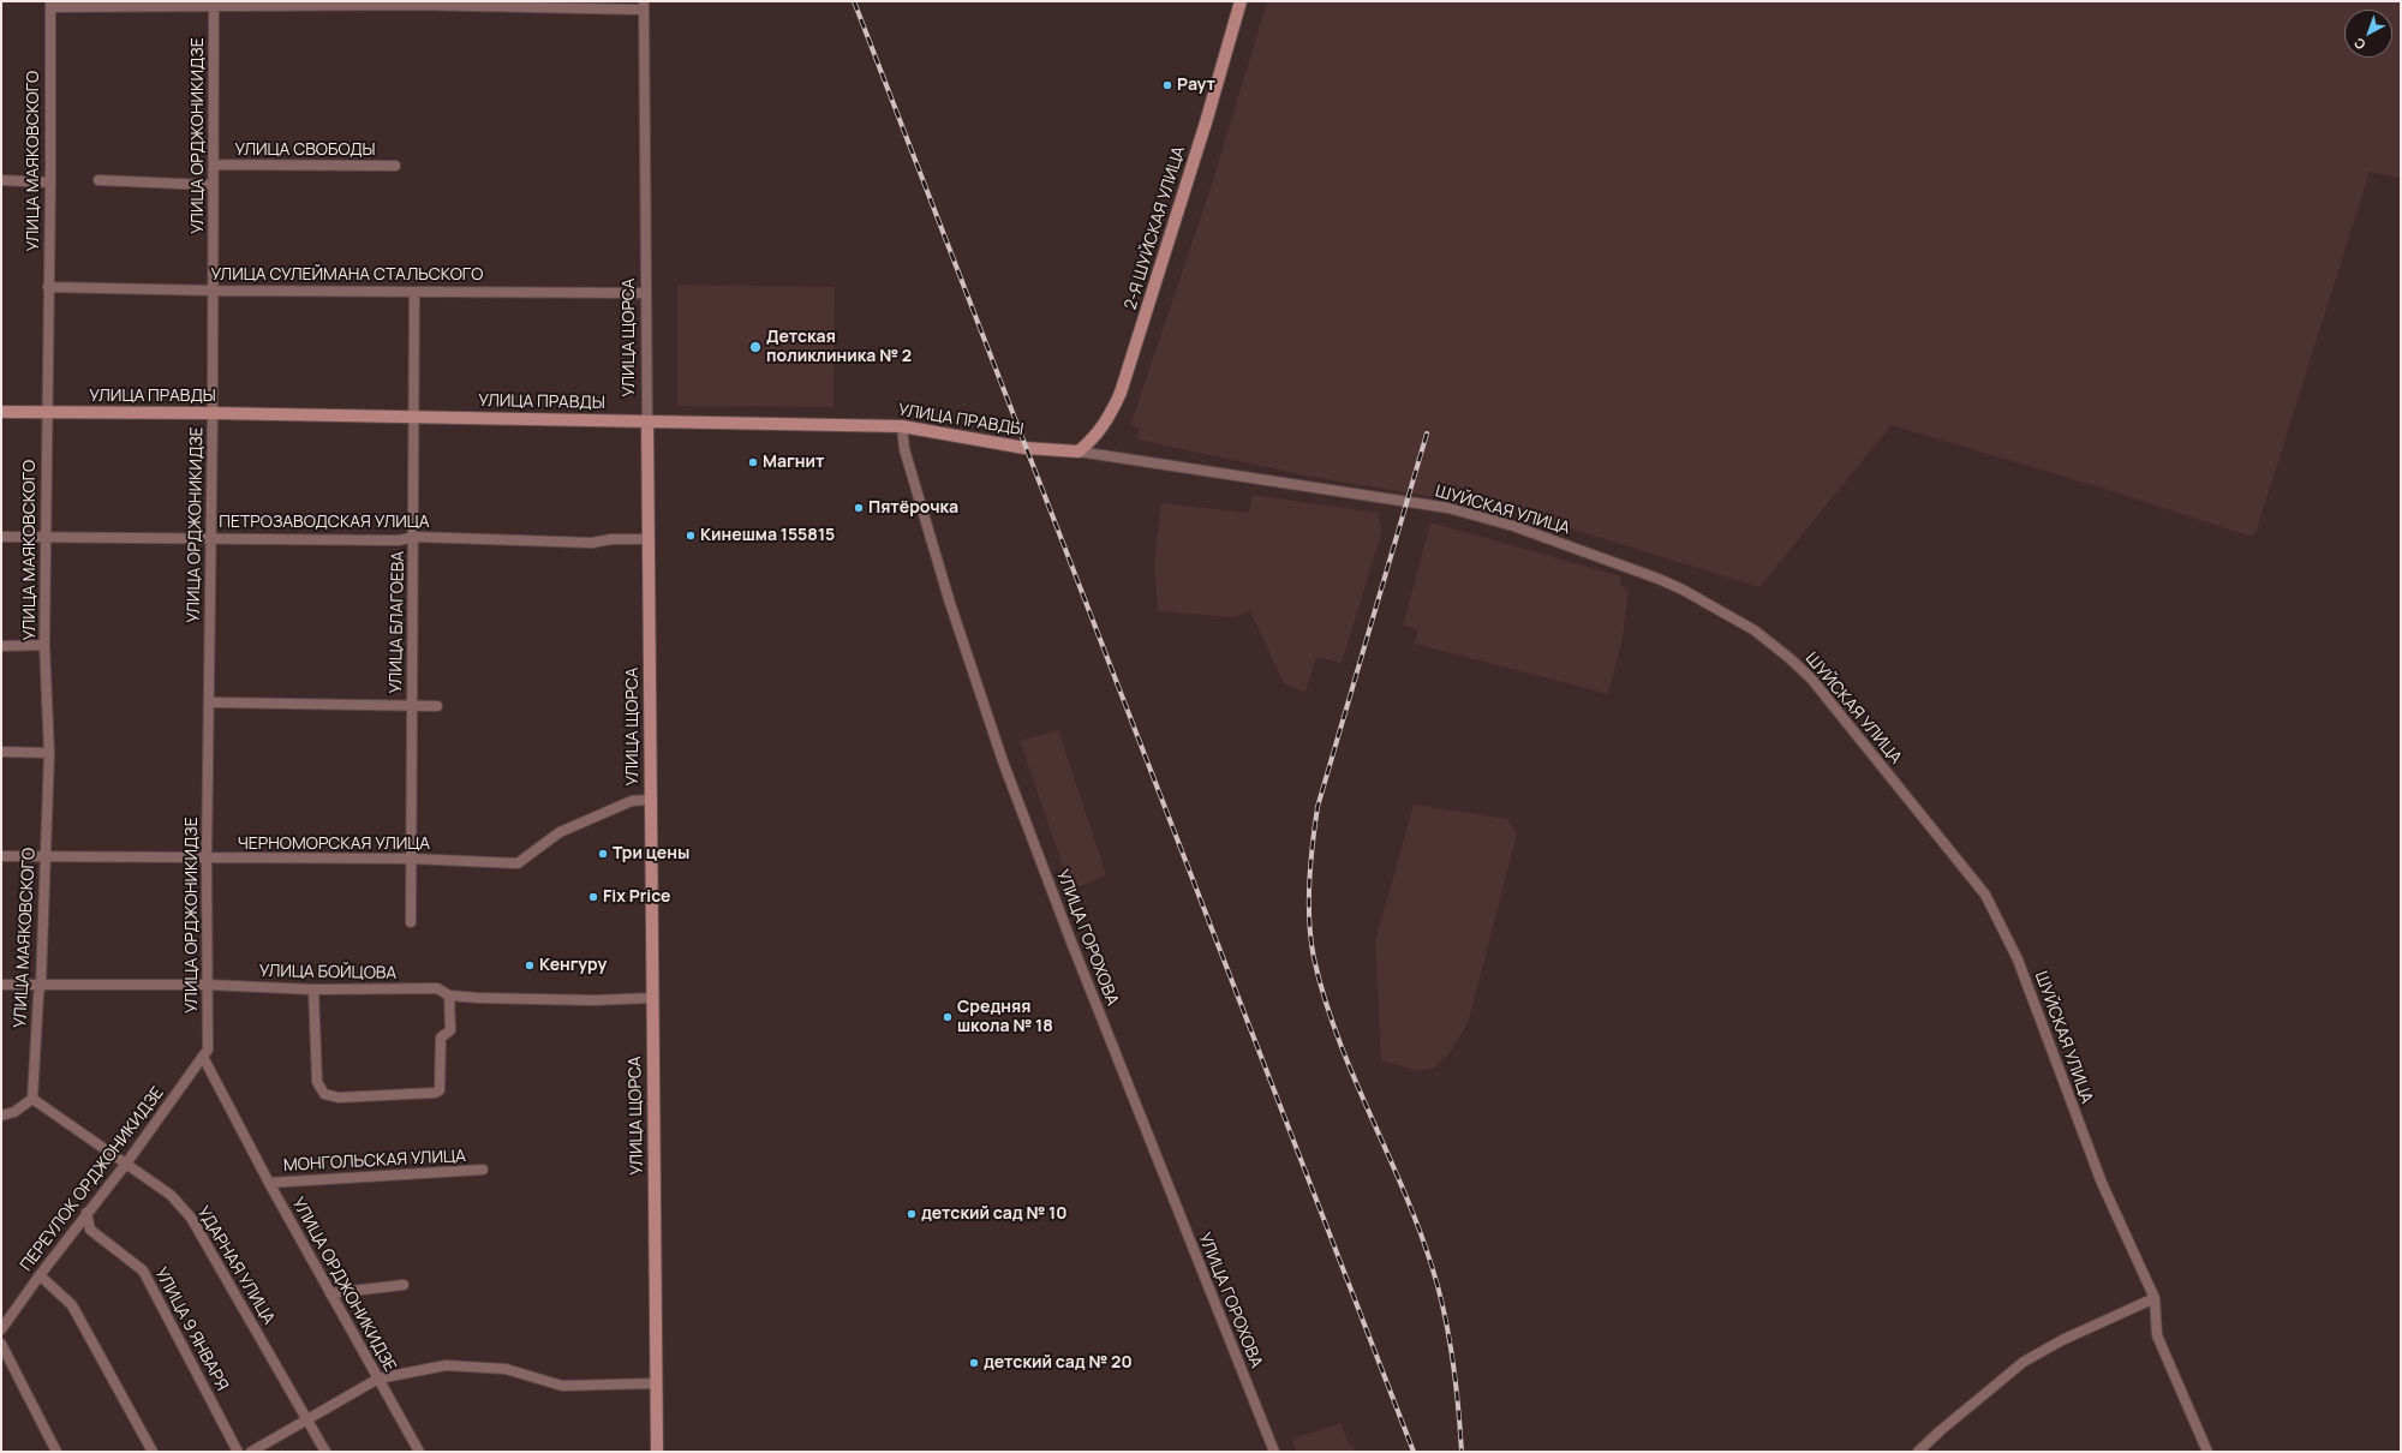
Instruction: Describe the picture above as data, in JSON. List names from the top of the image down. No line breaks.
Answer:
{"streets":{"street":["УЛИЦА ОРДЖОНИКИДЗЕ","УЛИЦА СВОБОДЫ","УЛИЦА МАЯКОВСКОГО","2-Я ШУЙСКАЯ УЛИЦА","УЛИЦА СУЛЕЙМАНА СТАЛЬСКОГО","УЛИЦА ЩОРСА","УЛИЦА ПРАВДЫ","ШУЙСКАЯ УЛИЦА","ПЕТРОЗАВОДСКАЯ УЛИЦА","УЛИЦА БЛАГОЕВА","ЧЕРНОМОРСКАЯ УЛИЦА","УЛИЦА ГОРОХОВА","УЛИЦА БОЙЦОВА","МОНГОЛЬСКАЯ УЛИЦА","ПЕРЕУЛОК ОРДЖОНИКИДЗЕ","УДАРНАЯ УЛИЦА","УЛИЦА 9 ЯНВАРЯ"]},"crossings":[["УЛИЦА ОРДЖОНИКИДЗЕ","УЛИЦА СВОБОДЫ"],["УЛИЦА ОРДЖОНИКИДЗЕ","УЛИЦА СУЛЕЙМАНА СТАЛЬСКОГО"],["УЛИЦА ОРДЖОНИКИДЗЕ","УЛИЦА ПРАВДЫ"],["УЛИЦА ОРДЖОНИКИДЗЕ","ПЕТРОЗАВОДСКАЯ УЛИЦА"],["УЛИЦА ОРДЖОНИКИДЗЕ","ЧЕРНОМОРСКАЯ УЛИЦА"],["УЛИЦА ОРДЖОНИКИДЗЕ","УЛИЦА БОЙЦОВА"],["УЛИЦА ОРДЖОНИКИДЗЕ","МОНГОЛЬСКАЯ УЛИЦА"],["УЛИЦА ОРДЖОНИКИДЗЕ","ПЕРЕУЛОК ОРДЖОНИКИДЗЕ"],["УЛИЦА МАЯКОВСКОГО","УЛИЦА СУЛЕЙМАНА СТАЛЬСКОГО"],["УЛИЦА МАЯКОВСКОГО","УЛИЦА ПРАВДЫ"],["УЛИЦА МАЯКОВСКОГО","ПЕТРОЗАВОДСКАЯ УЛИЦА"],["УЛИЦА МАЯКОВСКОГО","ЧЕРНОМОРСКАЯ УЛИЦА"],["УЛИЦА МАЯКОВСКОГО","УЛИЦА БОЙЦОВА"],["УЛИЦА МАЯКОВСКОГО","УДАРНАЯ УЛИЦА"],["2-Я ШУЙСКАЯ УЛИЦА","УЛИЦА ПРАВДЫ"],["2-Я ШУЙСКАЯ УЛИЦА","ШУЙСКАЯ УЛИЦА"],["УЛИЦА СУЛЕЙМАНА СТАЛЬСКОГО","УЛИЦА ЩОРСА"],["УЛИЦА СУЛЕЙМАНА СТАЛЬСКОГО","УЛИЦА БЛАГОЕВА"],["УЛИЦА ЩОРСА","УЛИЦА ПРАВДЫ"],["УЛИЦА ЩОРСА","ПЕТРОЗАВОДСКАЯ УЛИЦА"],["УЛИЦА ЩОРСА","ЧЕРНОМОРСКАЯ УЛИЦА"],["УЛИЦА ЩОРСА","УЛИЦА БОЙЦОВА"],["УЛИЦА ПРАВДЫ","ШУЙСКАЯ УЛИЦА"],["УЛИЦА ПРАВДЫ","УЛИЦА БЛАГОЕВА"],["УЛИЦА ПРАВДЫ","УЛИЦА ГОРОХОВА"],["ПЕТРОЗАВОДСКАЯ УЛИЦА","УЛИЦА БЛАГОЕВА"],["УЛИЦА БЛАГОЕВА","ЧЕРНОМОРСКАЯ УЛИЦА"],["ПЕРЕУЛОК ОРДЖОНИКИДЗЕ","УДАРНАЯ УЛИЦА"],["ПЕРЕУЛОК ОРДЖОНИКИДЗЕ","УЛИЦА 9 ЯНВАРЯ"]],"places":["Раут","Детская поликлиника № 2","Магнит","Пятёрочка","Кинешма 155815","Три цены","Fix Price","Кенгуру","Средняя школа № 18","детский сад № 10","детский сад № 20"],"north":"bottom left"}
